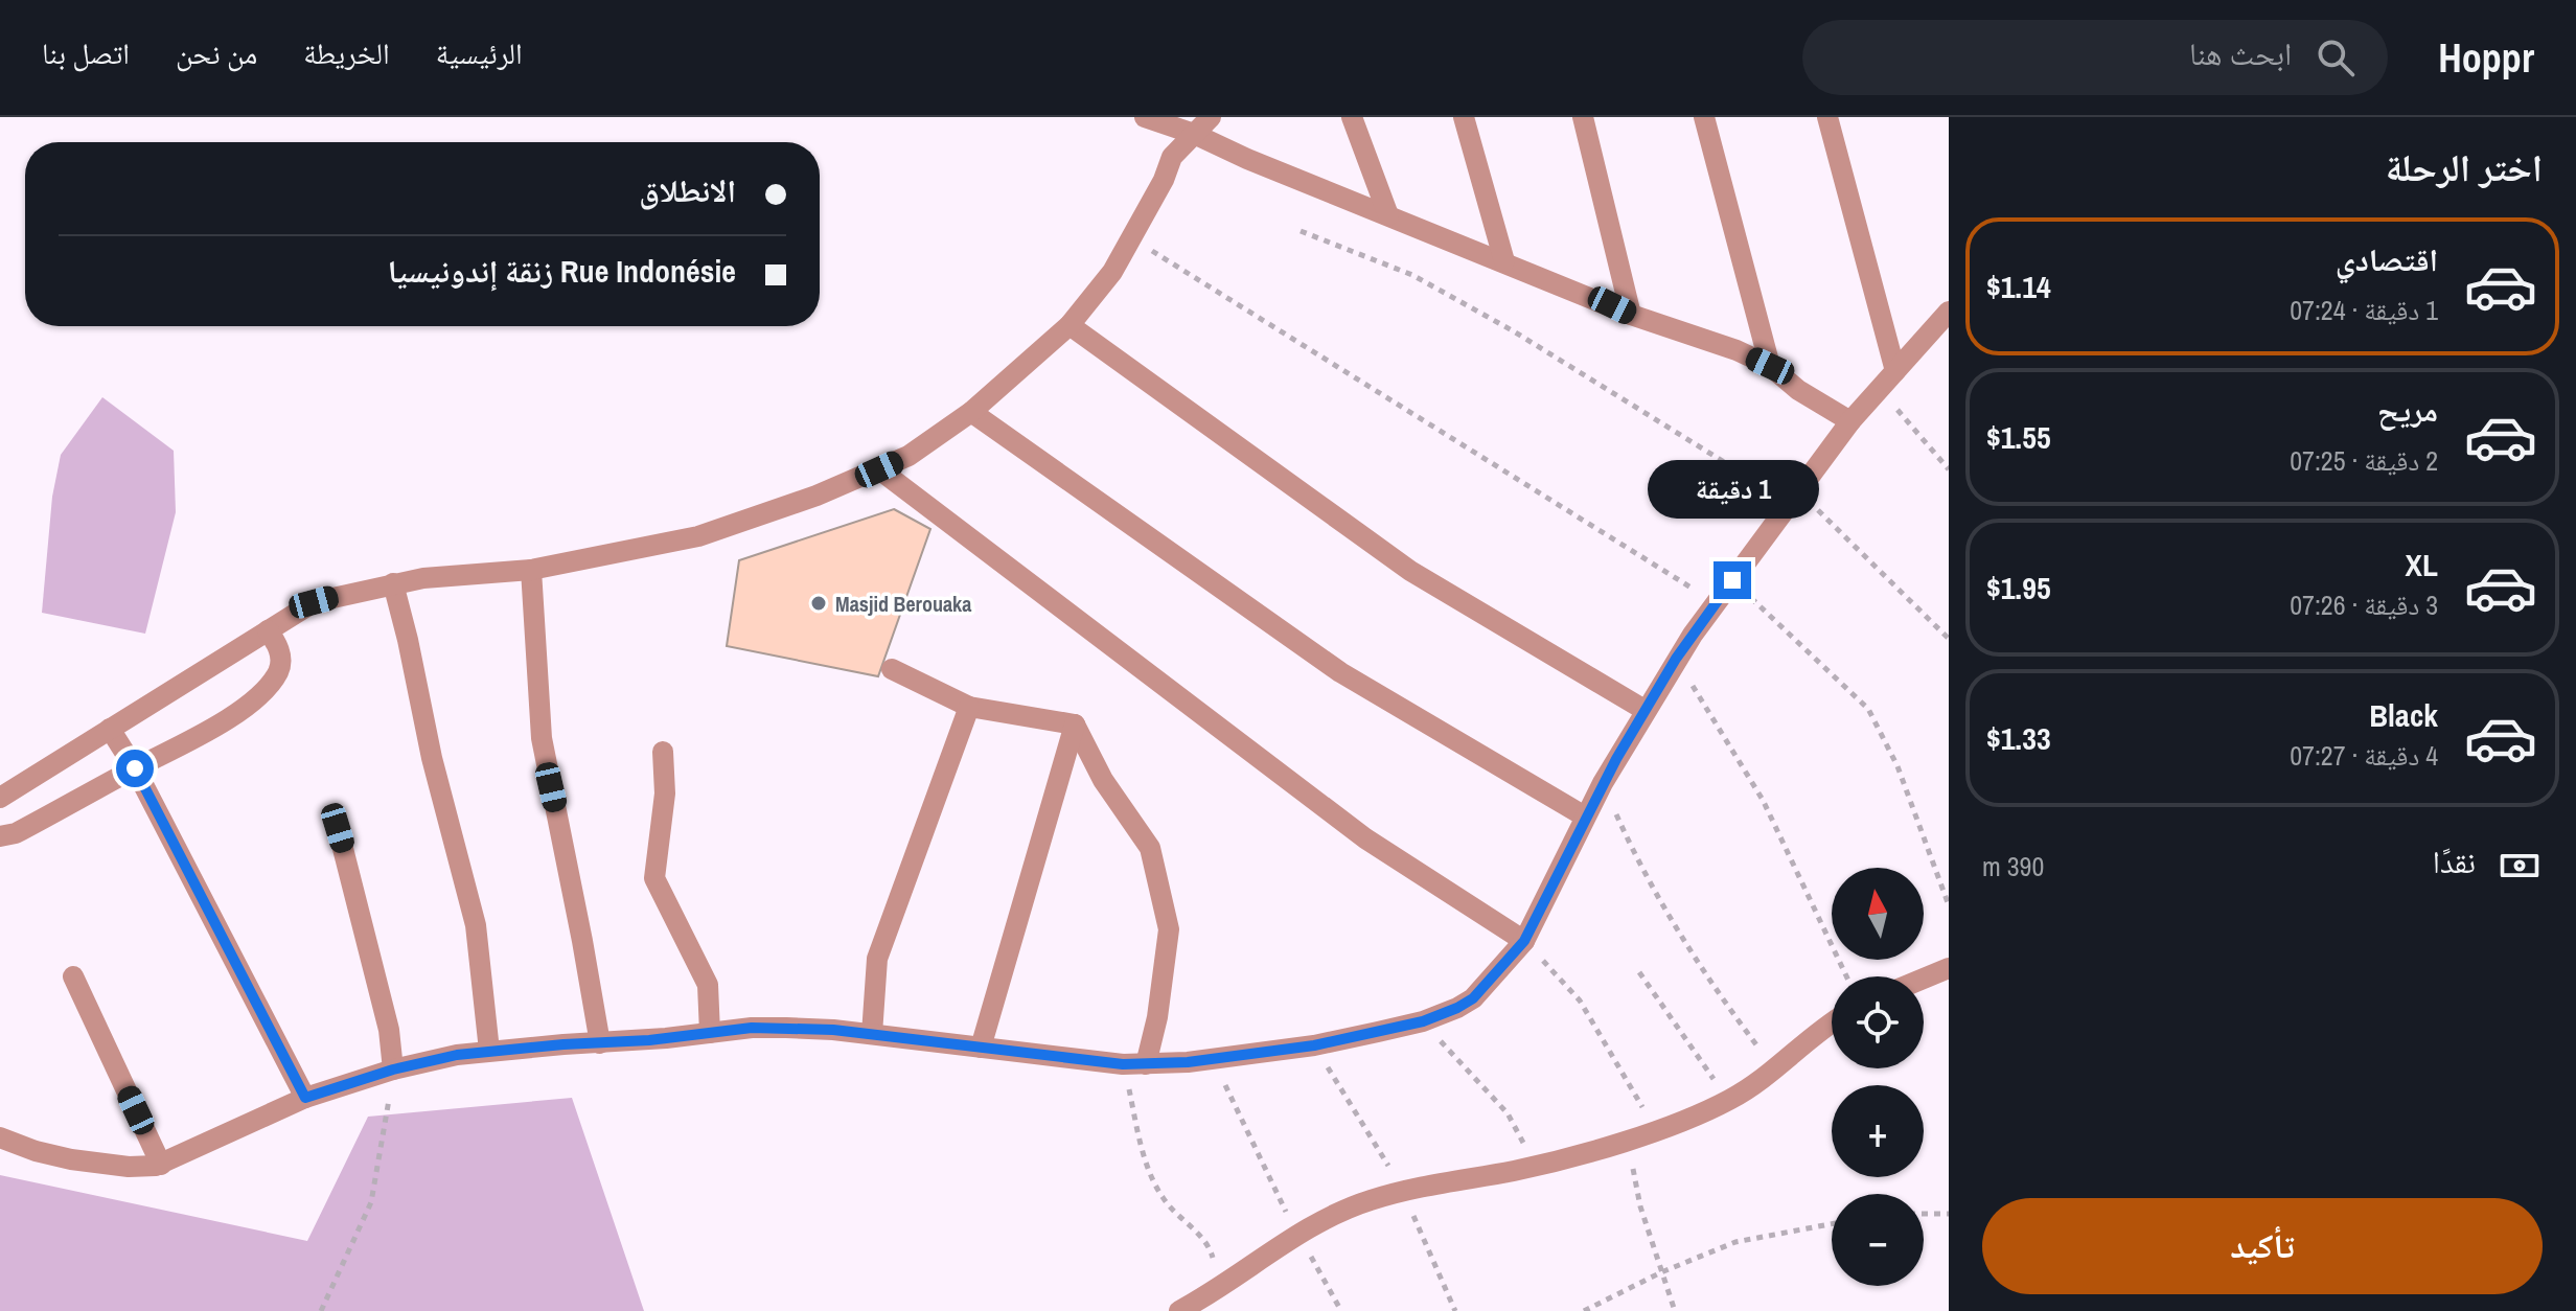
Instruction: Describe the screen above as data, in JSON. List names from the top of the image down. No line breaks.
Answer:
{"places":["Masjid Berouaka"],"north":"top","page":{"header":"Hoppr","search":"ابحث هنا","nav":["الرئيسية","الخريطة","من نحن","اتصل بنا"],"heading":"اختر الرحلة","banner":["الانطلاق","Rue Indonésie زنقة إندونيسيا"],"list":[{"name":"اقتصادي","note":"1 دقيقة · 07:24","value":"$1.14"},{"name":"مريح","note":"2 دقيقة · 07:25","value":"$1.55"},{"name":"XL","note":"3 دقيقة · 07:26","value":"$1.95"},{"name":"Black","note":"4 دقيقة · 07:27","value":"$1.33"}],"bubble":"1 دقيقة","pay":["نقدًا","390 m"],"map_buttons":["+","−"],"buttons":"تأكيد"}}
